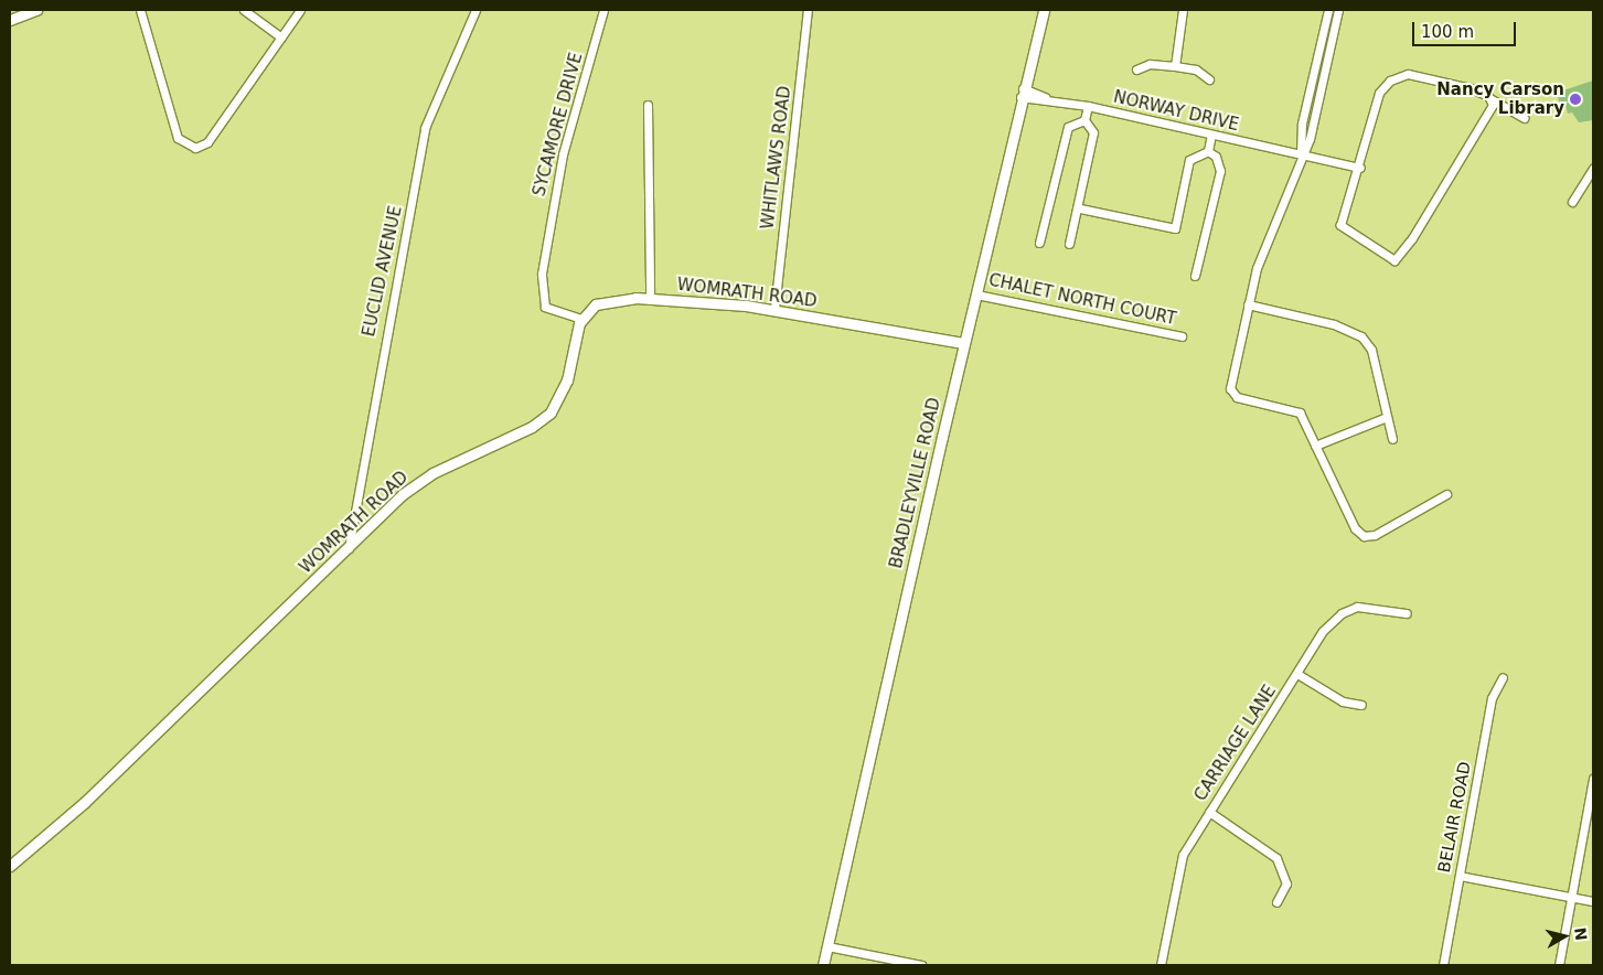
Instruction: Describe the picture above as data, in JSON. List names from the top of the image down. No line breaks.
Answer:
{"streets":{"street":["NORWAY DRIVE","SYCAMORE DRIVE","WHITLAWS ROAD","EUCLID AVENUE","WOMRATH ROAD","CHALET NORTH COURT","BRADLEYVILLE ROAD","CARRIAGE LANE","BELAIR ROAD"]},"crossings":[["NORWAY DRIVE","BRADLEYVILLE ROAD"],["SYCAMORE DRIVE","WOMRATH ROAD"],["WHITLAWS ROAD","WOMRATH ROAD"],["EUCLID AVENUE","WOMRATH ROAD"],["WOMRATH ROAD","BRADLEYVILLE ROAD"],["CHALET NORTH COURT","BRADLEYVILLE ROAD"]],"places":["Nancy Carson Library"],"scale_bar":"100 m","north":"right"}
